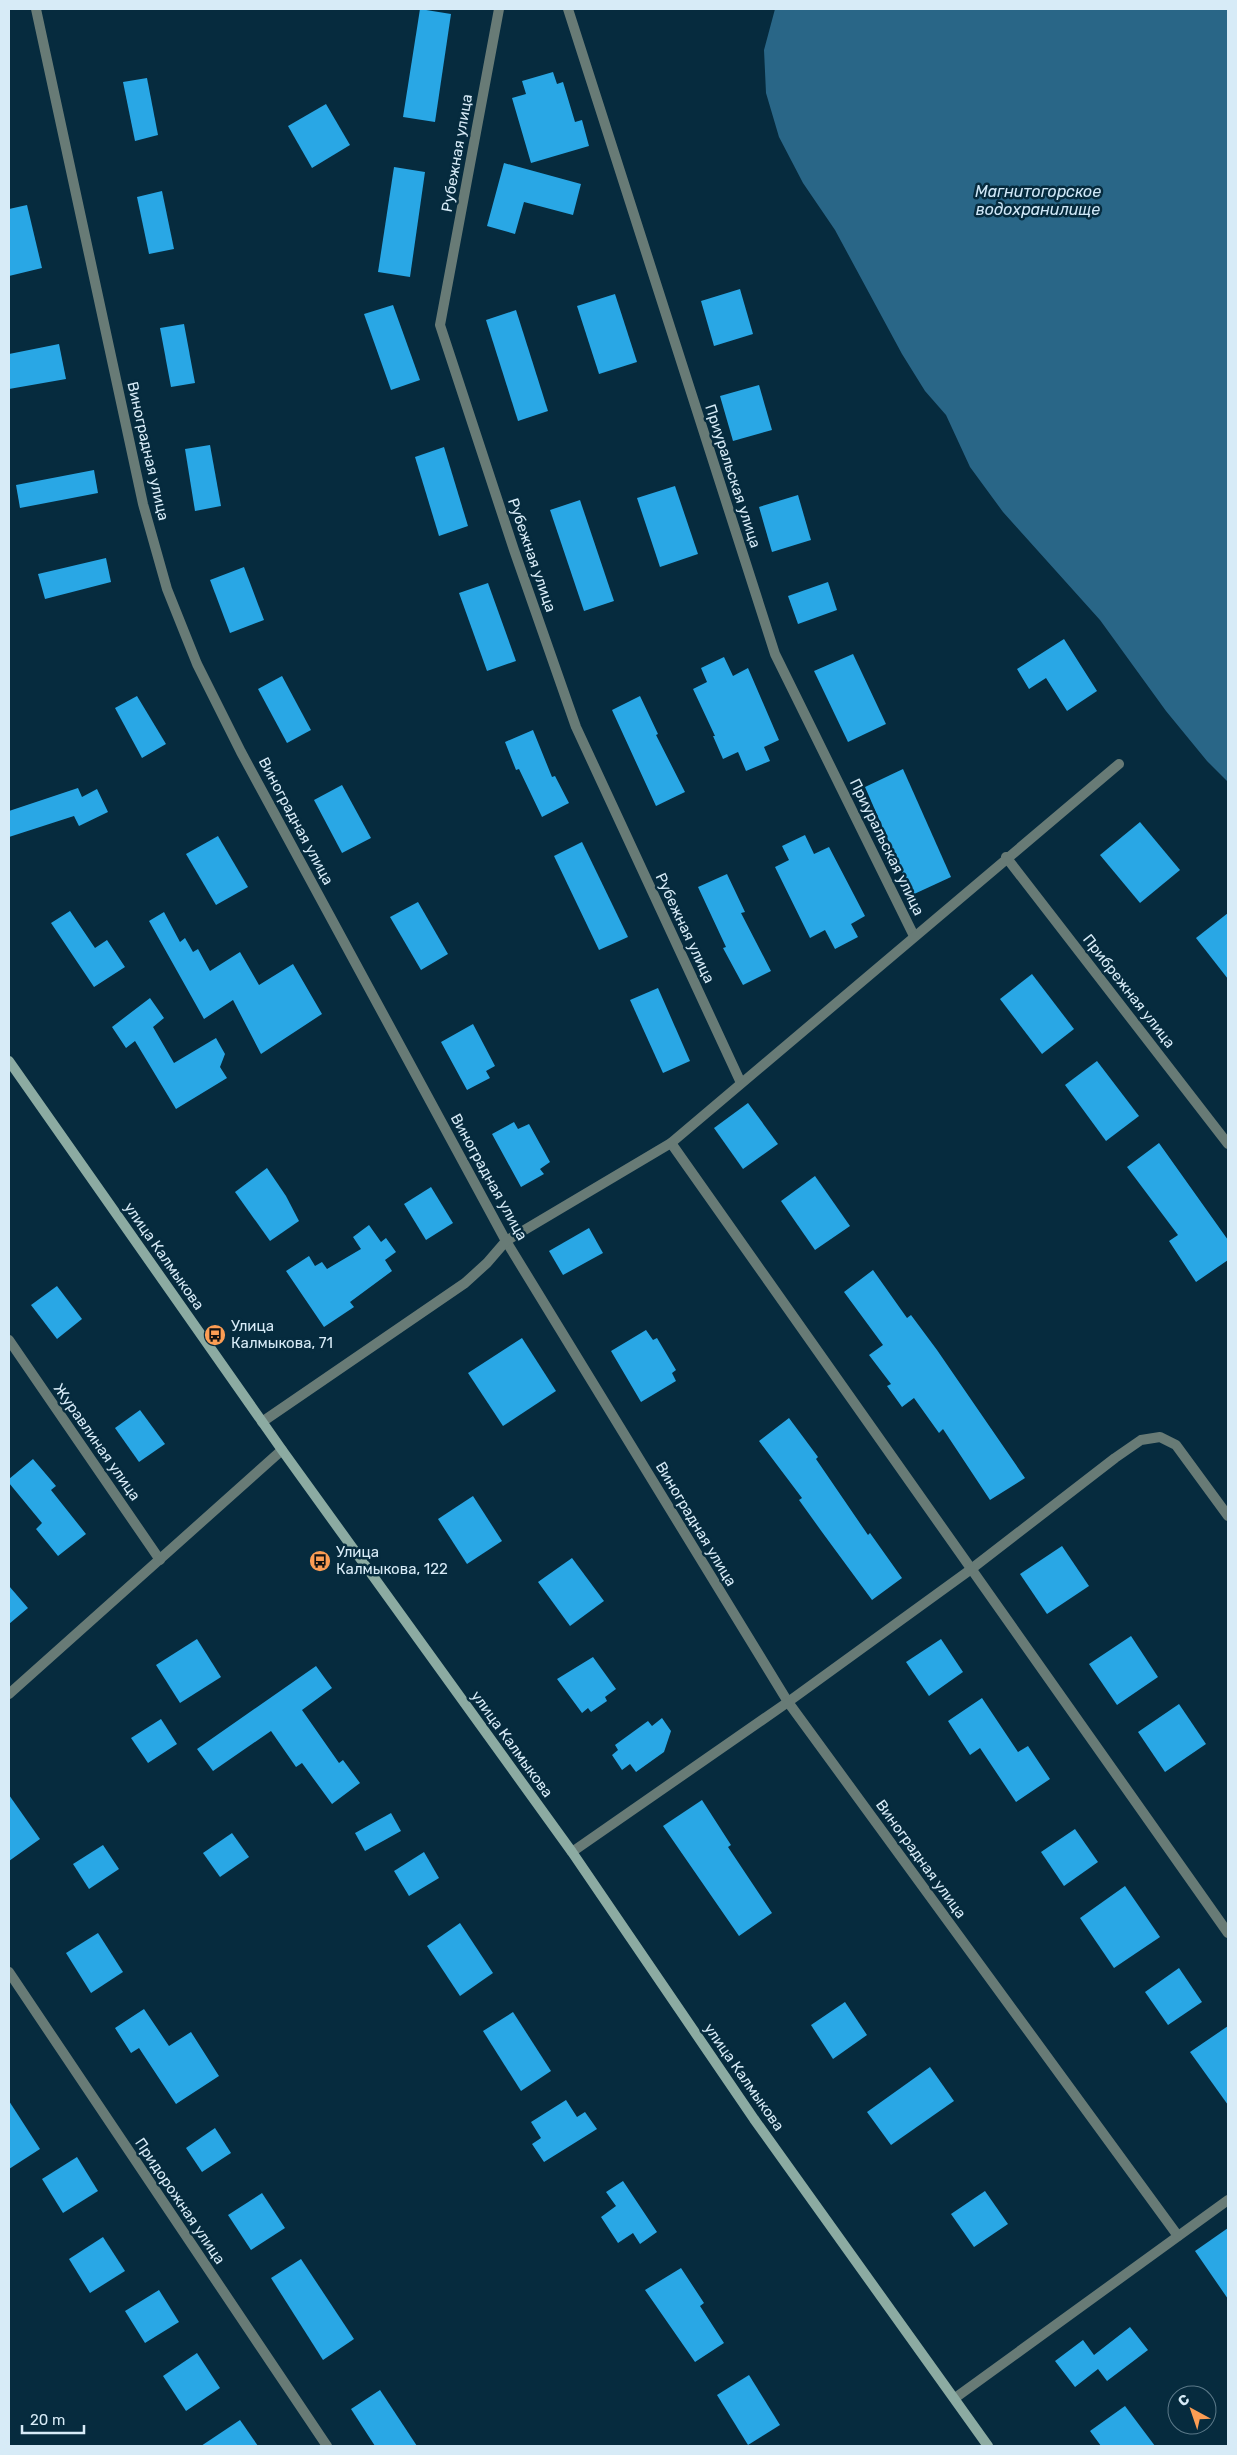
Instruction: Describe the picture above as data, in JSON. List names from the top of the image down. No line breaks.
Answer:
{"streets":{"main road":["улица Калмыкова"],"street":["Рубежная улица","Виноградная улица","Приуральская улица","Прибрежная улица","Журавлиная улица","Придорожная улица"]},"water":["Магнитогорское водохранилище"],"places":{"bus stop":["Улица Калмыкова, 71","Улица Калмыкова, 122"]},"scale_bar":"20 m","north":"top left"}
